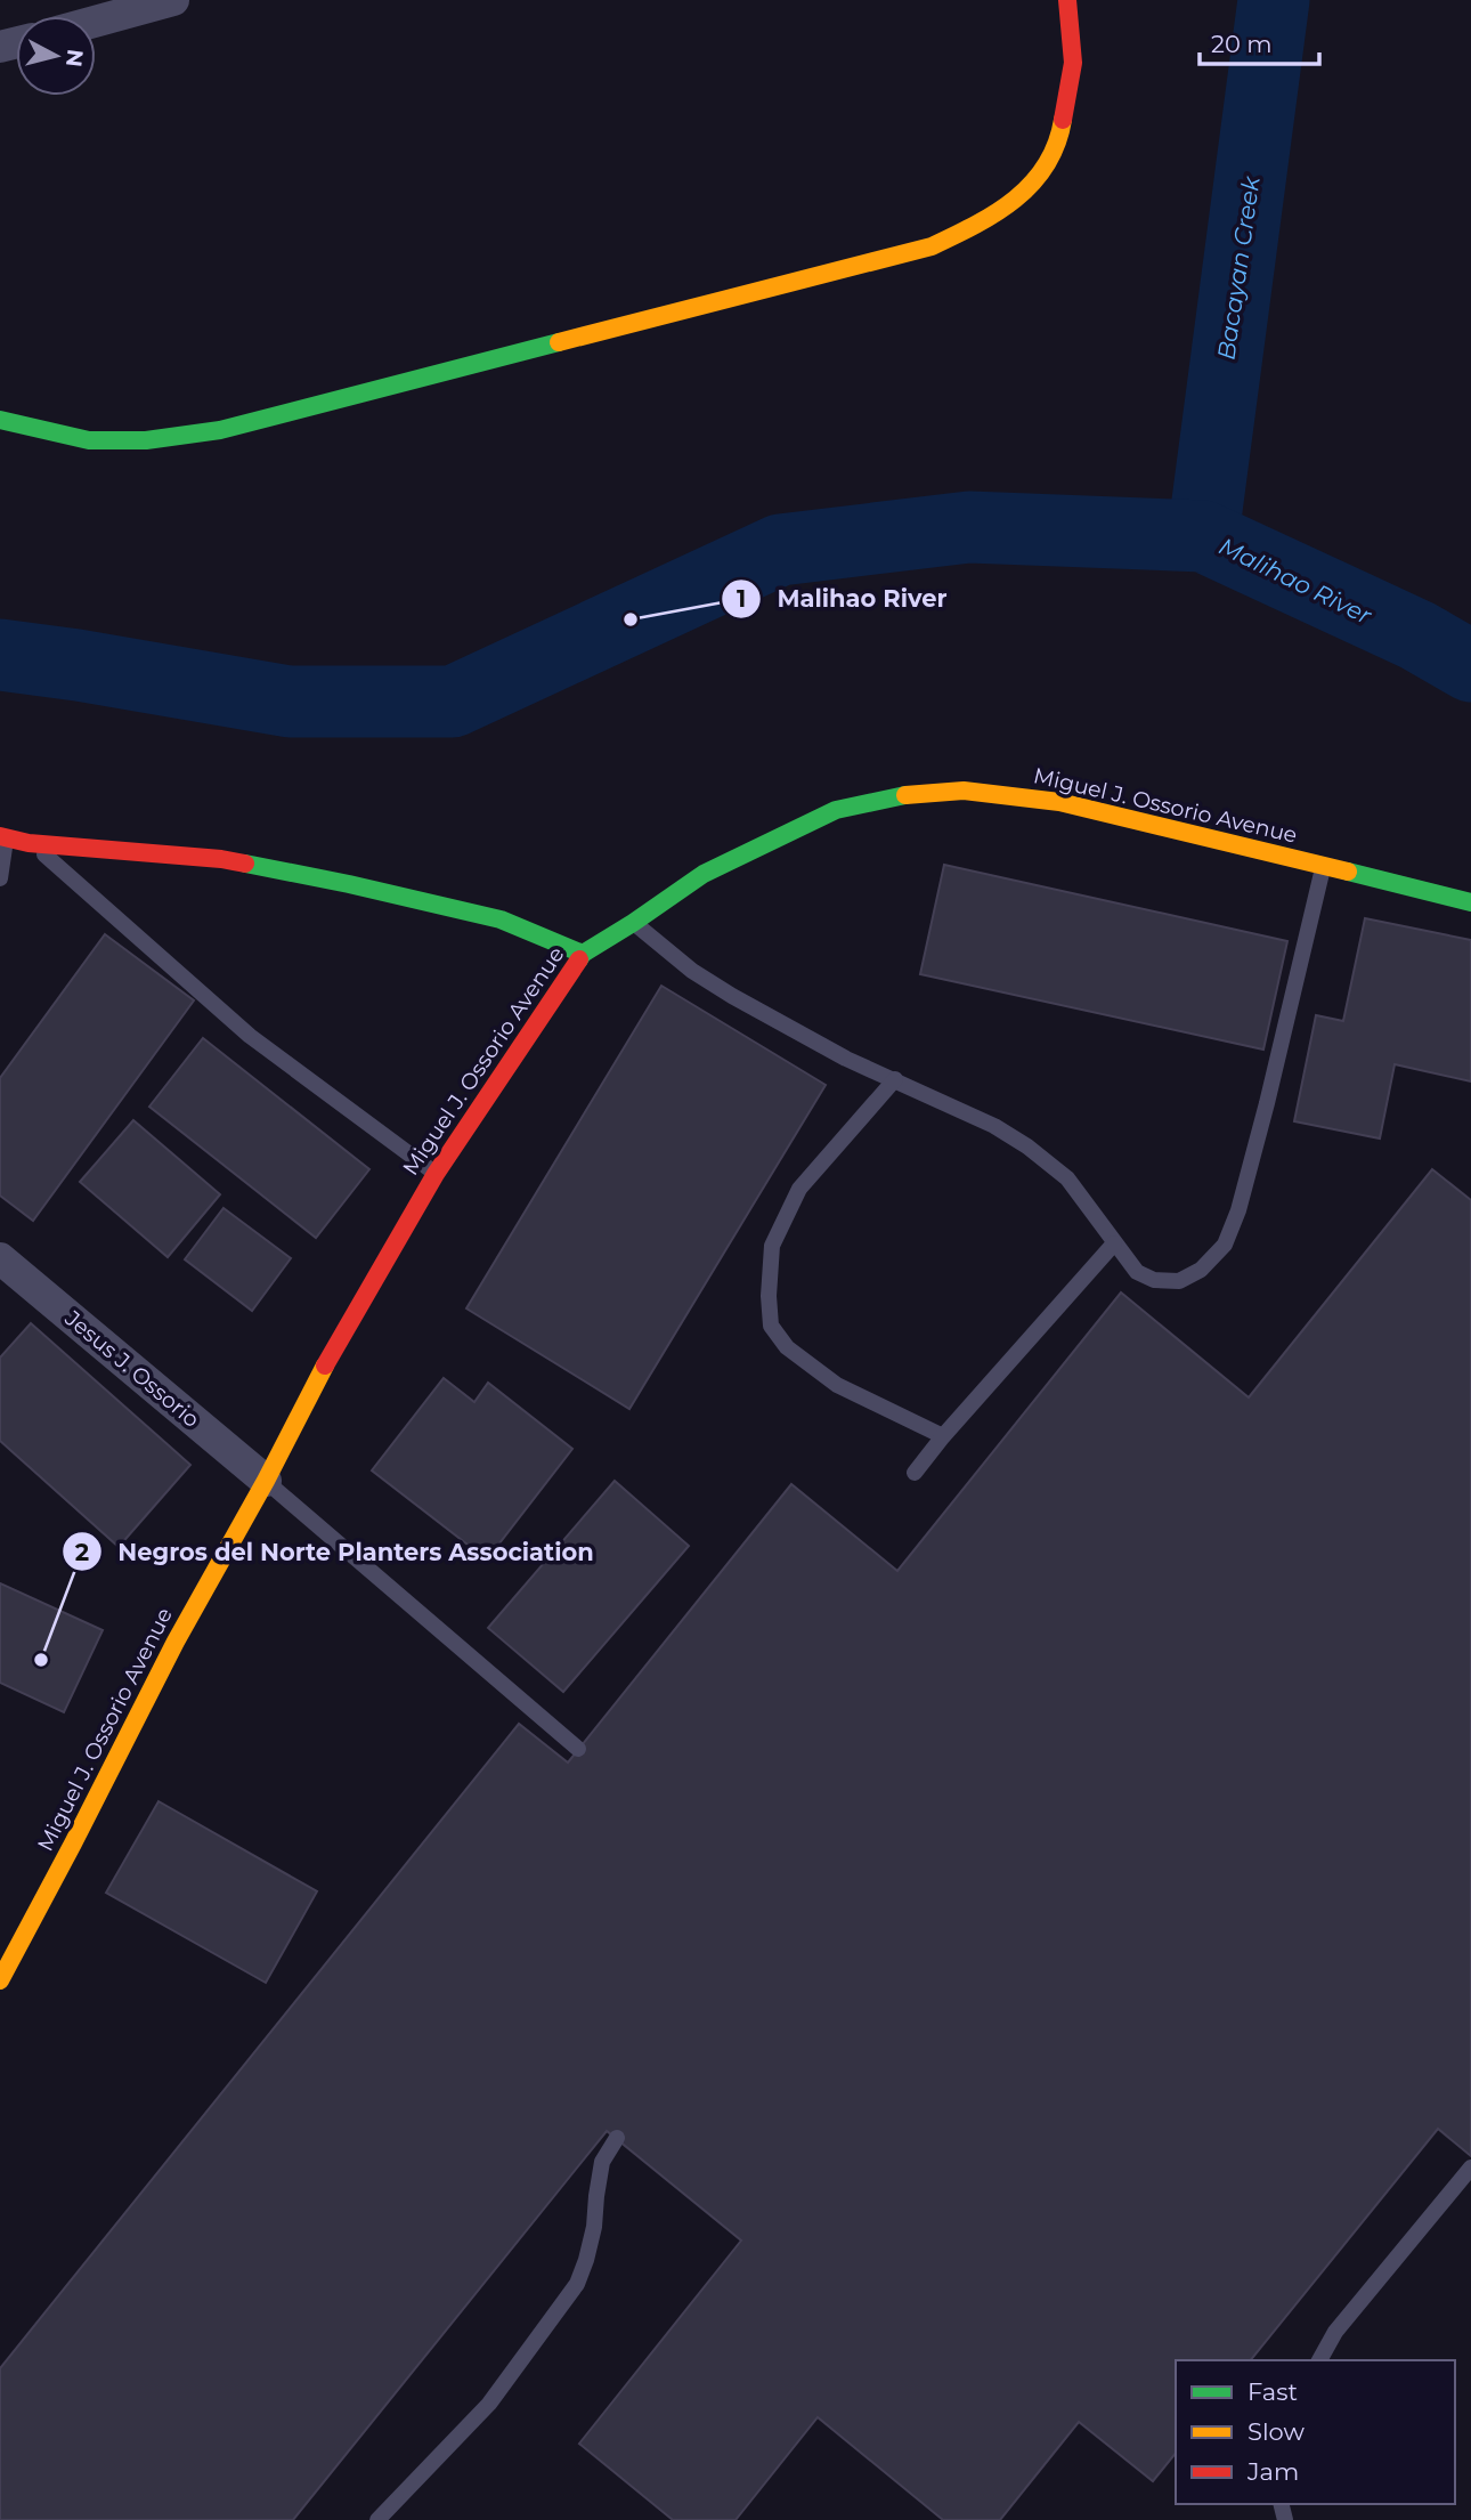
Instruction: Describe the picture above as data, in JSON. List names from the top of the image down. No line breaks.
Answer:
{"streets":{"street":["Miguel J. Ossorio Avenue","Jesus J. Ossorio"]},"crossings":[["Miguel J. Ossorio Avenue","Jesus J. Ossorio"]],"water":["Bacayan Creek","Malihao River"],"places":["Malihao River","Negros del Norte Planters Association"],"legend":["Fast","Slow","Jam"],"scale_bar":"20 m","north":"right"}
